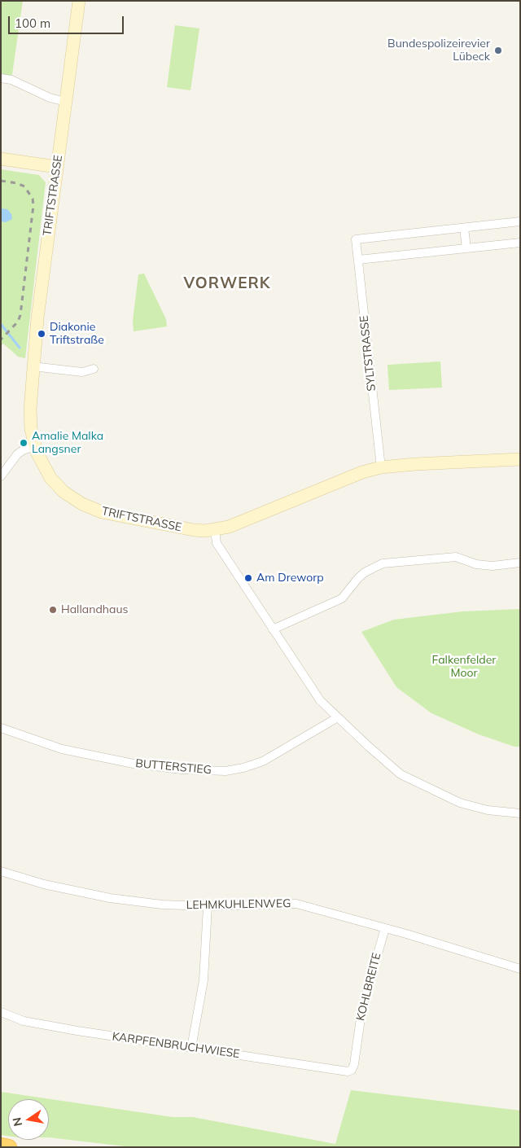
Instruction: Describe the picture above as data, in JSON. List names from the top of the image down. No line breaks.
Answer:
{"streets":{"street":["TRIFTSTRASSE","SYLTSTRASSE","BUTTERSTIEG","LEHMKUHLENWEG","KOHLBREITE","KARPFENBRUCHWIESE"]},"crossings":[["TRIFTSTRASSE","SYLTSTRASSE"],["LEHMKUHLENWEG","KOHLBREITE"],["KOHLBREITE","KARPFENBRUCHWIESE"]],"districts":["VORWERK"],"parks":["Falkenfelder Moor"],"places":["Bundespolizeirevier Lübeck","Diakonie Triftstraße","Amalie Malka Langsner","Am Dreworp","Hallandhaus"],"scale_bar":"100 m","north":"left"}
